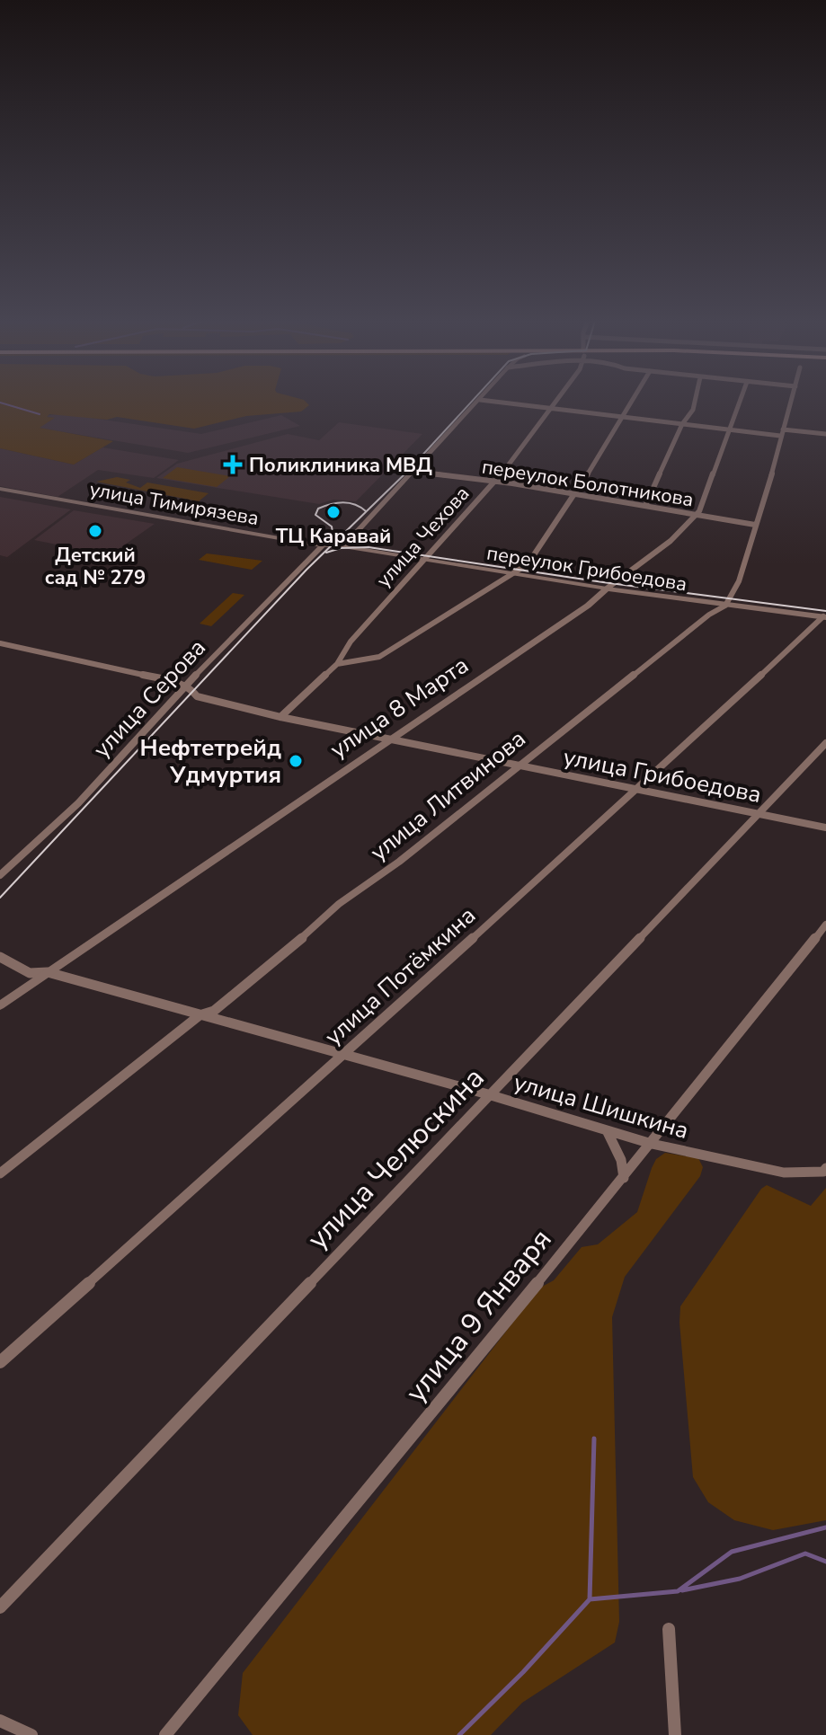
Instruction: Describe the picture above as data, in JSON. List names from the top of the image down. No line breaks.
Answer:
{"streets":{"street":["переулок Болотникова","улица Тимирязева","улица Чехова","переулок Грибоедова","улица Серова","улица 8 Марта","улица Грибоедова","улица Литвинова","улица Потёмкина","улица Шишкина","улица Челюскина","улица 9 Января"]},"crossings":[["переулок Болотникова","улица Чехова"],["переулок Болотникова","улица 8 Марта"],["улица Тимирязева","переулок Грибоедова"],["улица Тимирязева","улица Серова"],["улица Чехова","переулок Грибоедова"],["улица Чехова","улица Грибоедова"],["переулок Грибоедова","улица 8 Марта"],["переулок Грибоедова","улица Литвинова"],["переулок Грибоедова","улица Потёмкина"],["улица Серова","улица Грибоедова"],["улица 8 Марта","улица Грибоедова"],["улица 8 Марта","улица Шишкина"],["улица Грибоедова","улица Литвинова"],["улица Грибоедова","улица Потёмкина"],["улица Грибоедова","улица Челюскина"],["улица Литвинова","улица Шишкина"],["улица Потёмкина","улица Шишкина"],["улица Шишкина","улица Челюскина"],["улица Шишкина","улица 9 Января"]],"places":{"health":["Поликлиника МВД"],"other":["ТЦ Каравай","Детский сад № 279","Нефтетрейд Удмуртия"]}}
